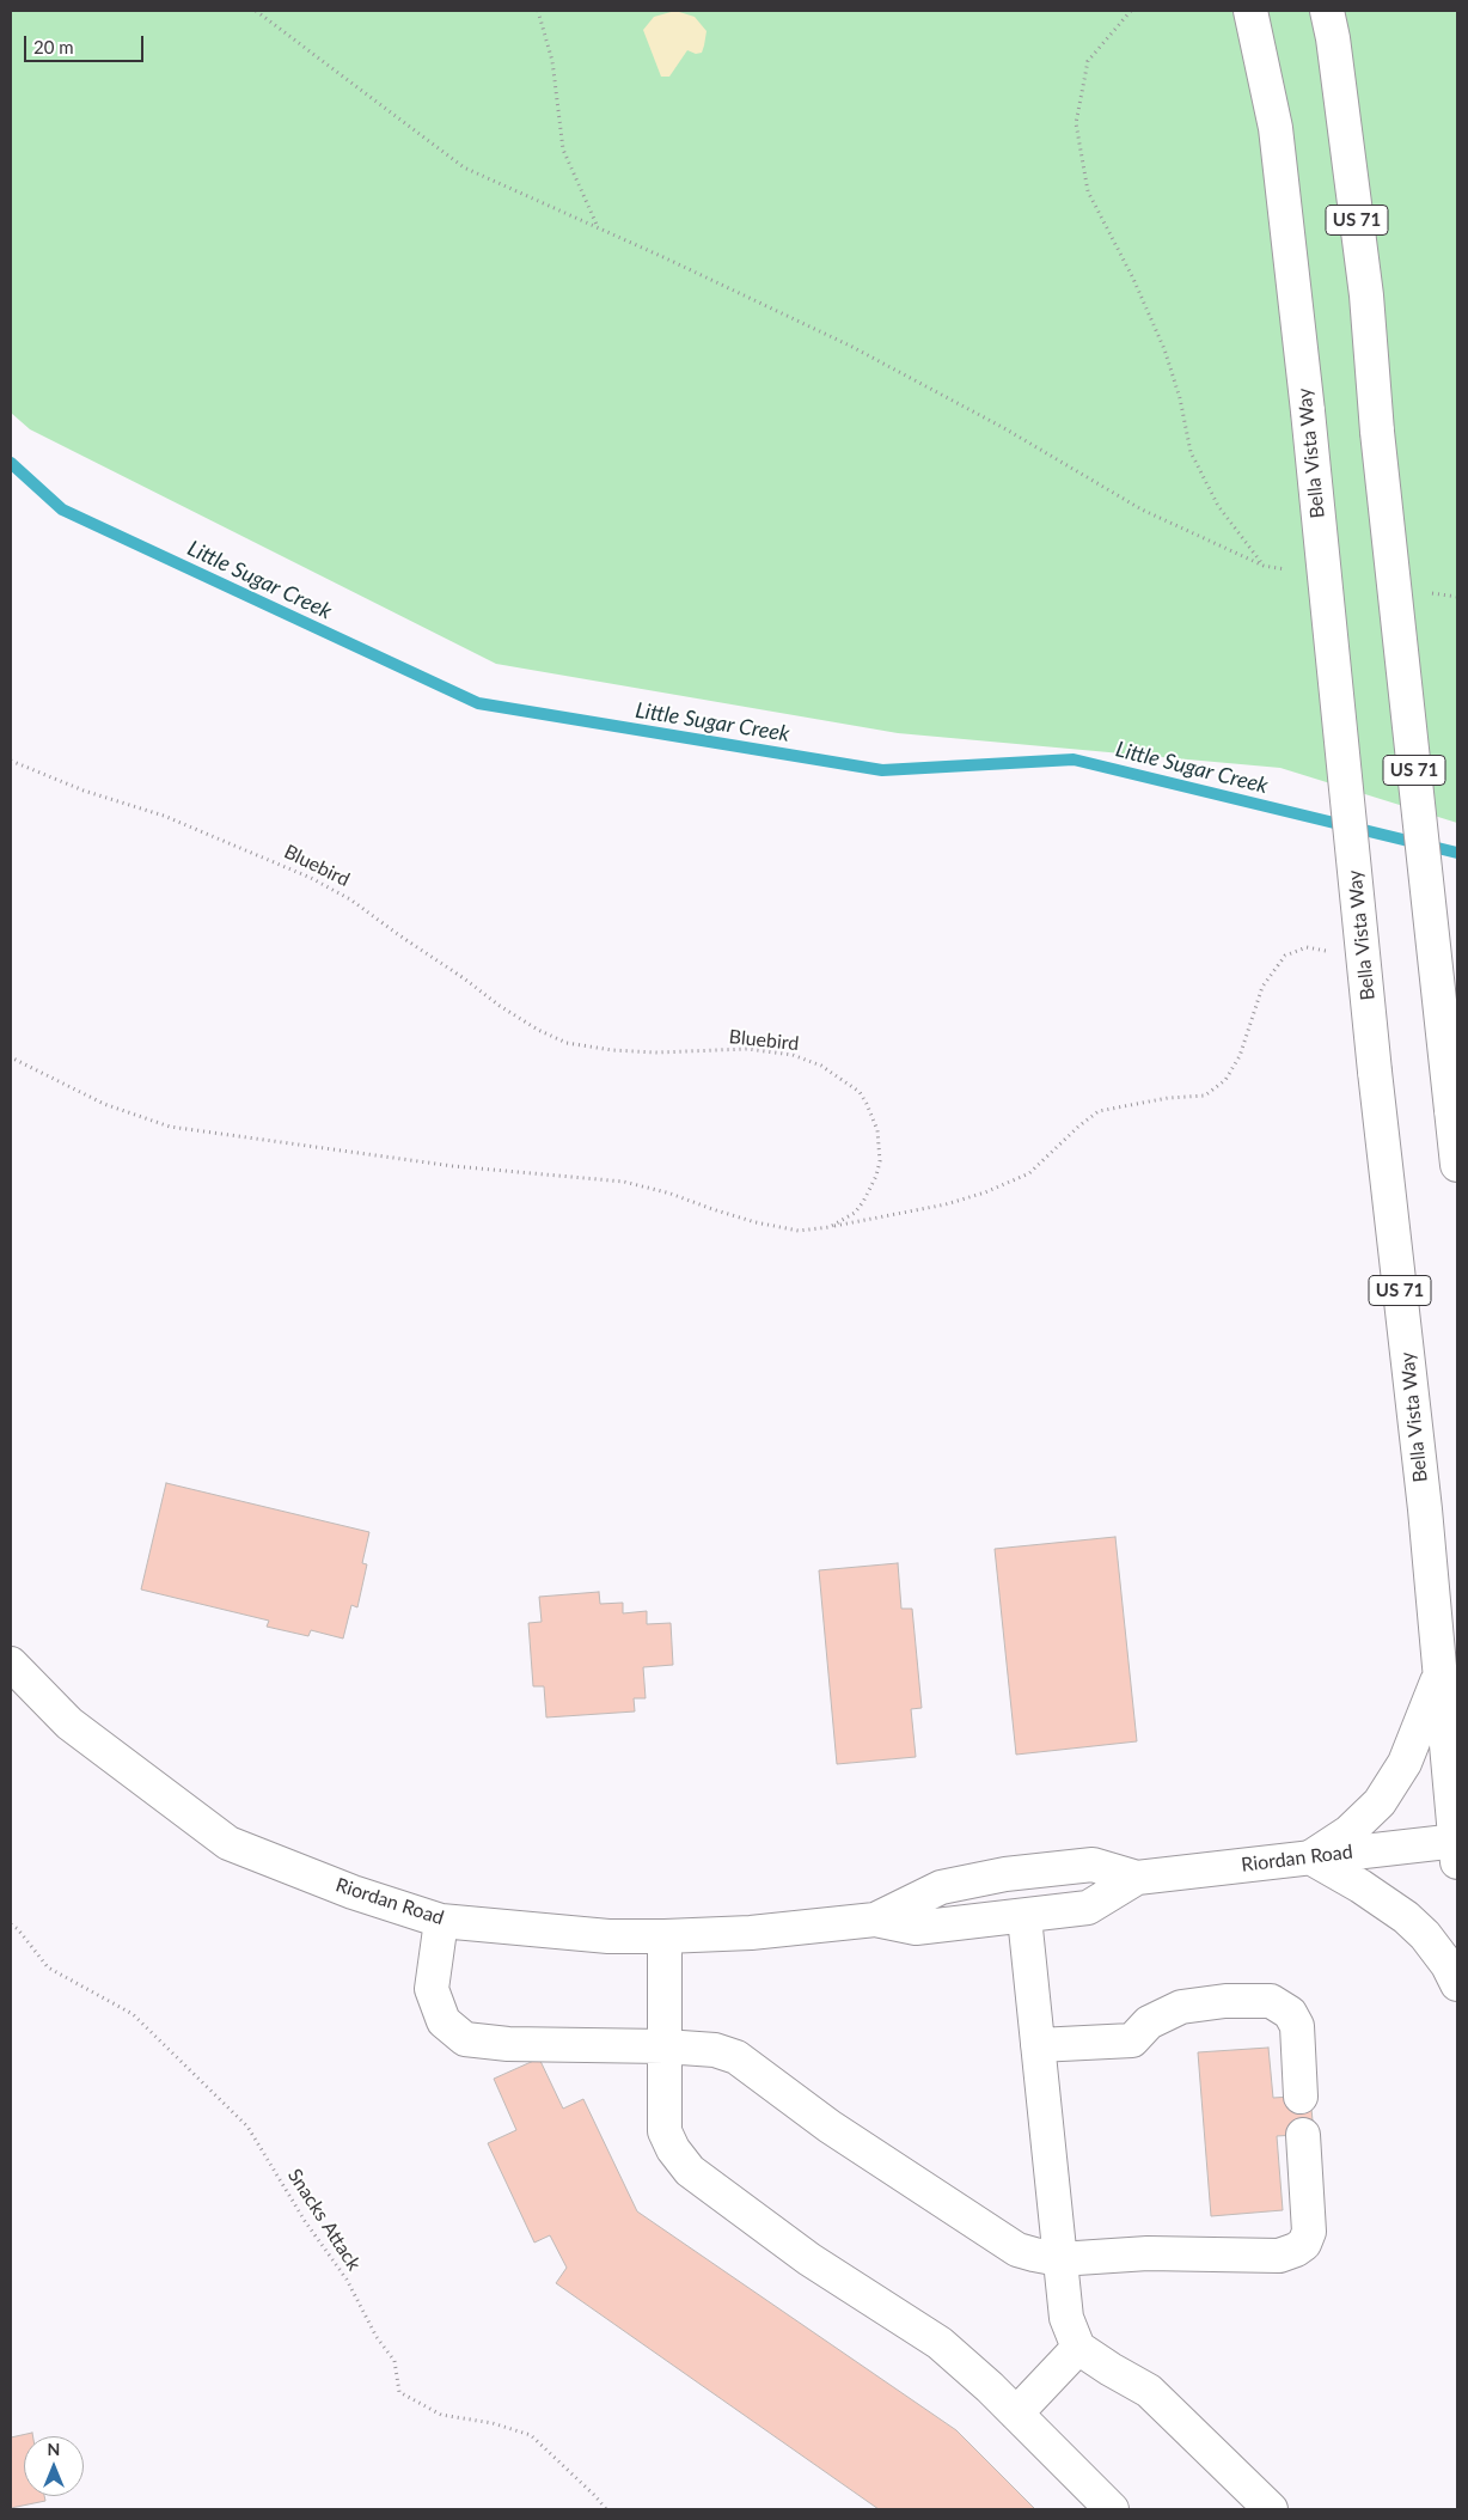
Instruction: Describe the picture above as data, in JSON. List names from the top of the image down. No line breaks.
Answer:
{"streets":{"main road":["US 71","Bella Vista Way","Riordan Road"],"path":["Bluebird","Snacks Attack"]},"crossings":[["Bella Vista Way","Riordan Road"]],"water":["Little Sugar Creek"],"scale_bar":"20 m","north":"top"}
